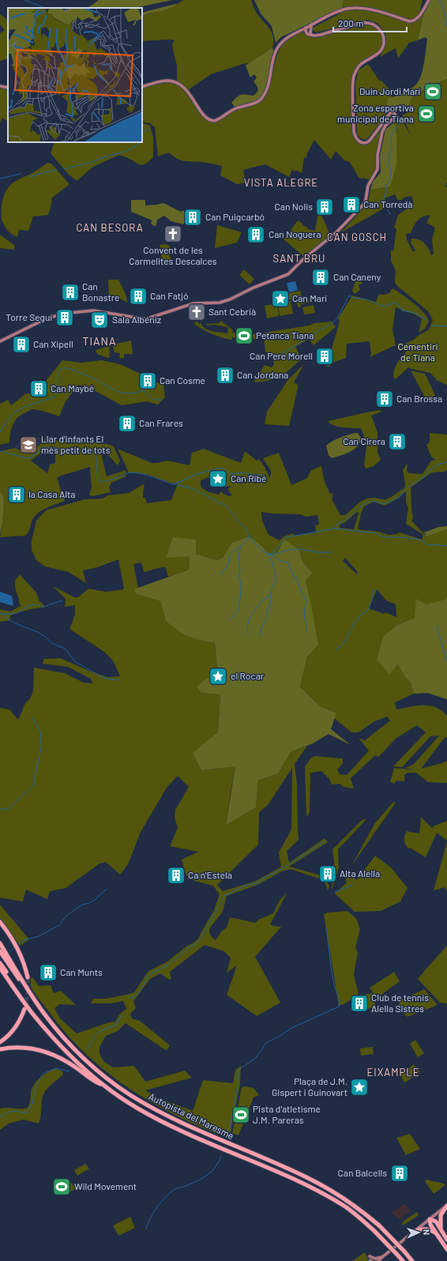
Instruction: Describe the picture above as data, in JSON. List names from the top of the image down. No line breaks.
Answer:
{"streets":{"highway":["Autopista del Maresme"]},"districts":["VISTA ALEGRE","CAN BESORA","CAN GOSCH","SANT BRU","TIANA","EIXAMPLE"],"parks":["Cementiri de Tiana"],"places":{"sports":["Duin Jordi Marí","Zona esportiva municipal de Tiana","Petanca Tiana","Pista d'atletisme J.M. Pareras","Wild Movement"],"building":["Can Torredà","Can Nolis","Can Puigcarbó","Can Noguera","Can Caneny","Can Bonastre","Can Fatjó","Torre Seguí","Can Xipell","Can Pere Morell","Can Jordana","Can Cosme","Can Maybé","Can Brossa","Can Frares","Can Cirera","la Casa Alta","Alta Alella","Ca n'Estela","Can Munts","Club de tennis Alella Sistres","Can Balcells"],"church":["Convent de les Carmelites Descalces","Sant Cebrià"],"place":["Can Marí","Can Ribé","el Rocar","Plaça de J.M. Gispert i Guinovart"],"theatre":["Sala Albéniz"],"school or university":["Llar d'infants El més petit de tots"]},"scale_bar":"200 m","north":"right"}
